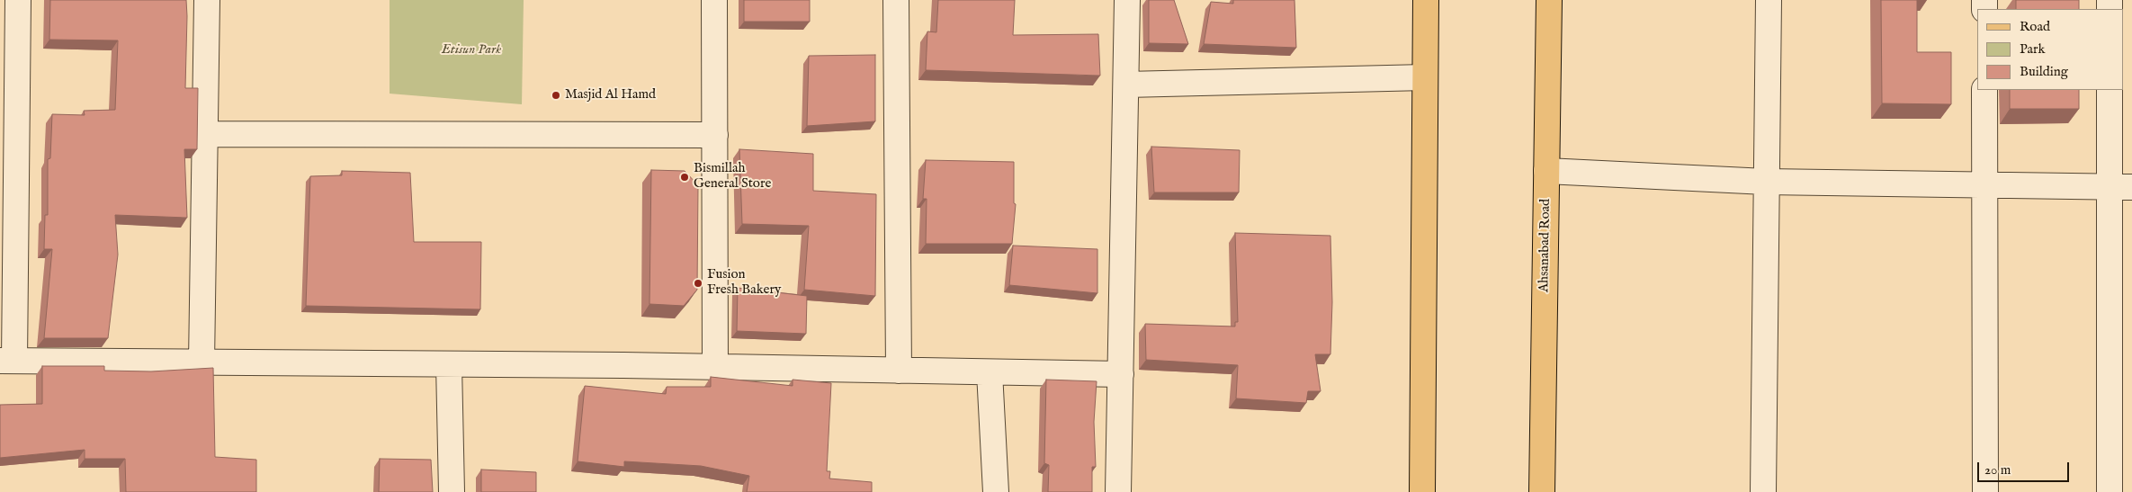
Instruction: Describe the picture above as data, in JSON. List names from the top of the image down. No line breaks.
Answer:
{"streets":{"main road":["Ahsanabad Road"]},"parks":["Etisun Park"],"places":["Masjid Al Hamd","Bismillah General Store","Fusion Fresh Bakery"],"legend":["Road","Park","Building"],"scale_bar":"20 m"}
